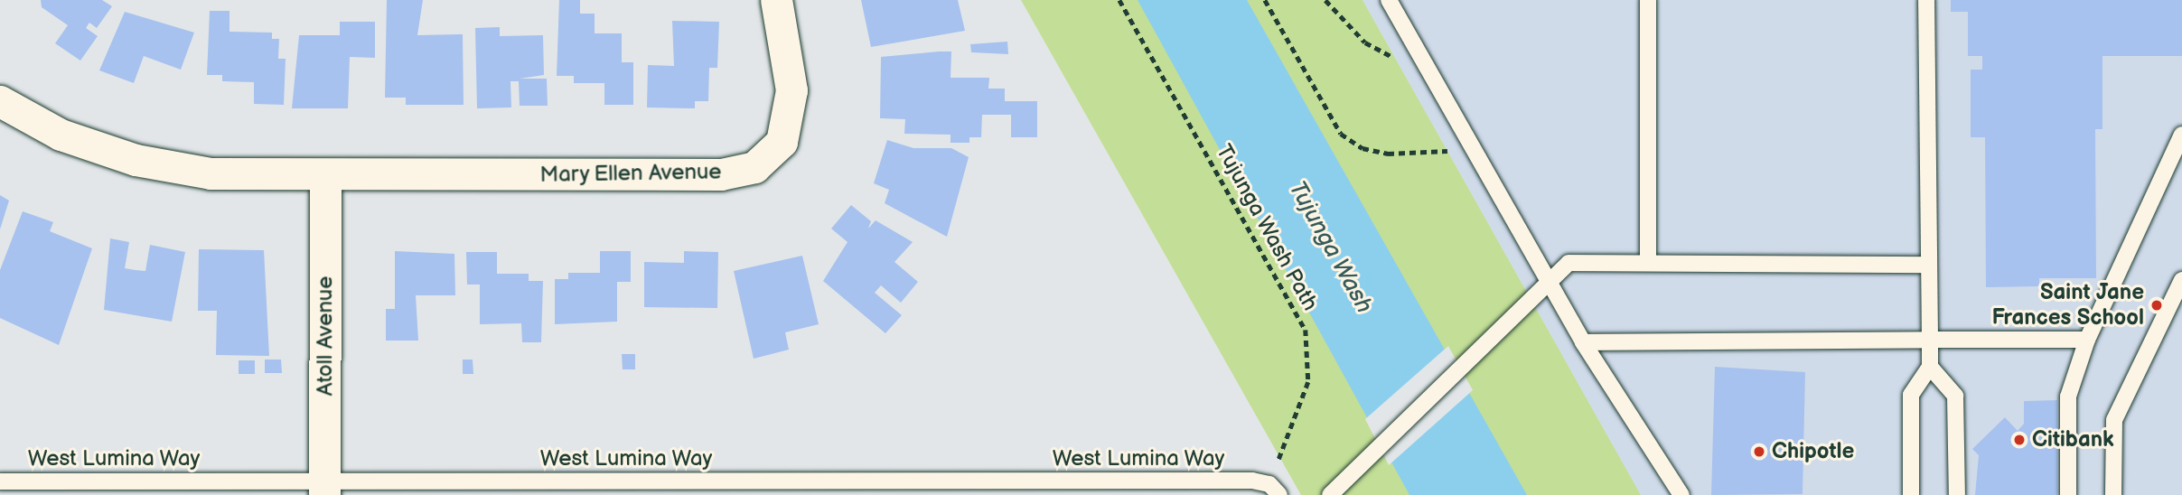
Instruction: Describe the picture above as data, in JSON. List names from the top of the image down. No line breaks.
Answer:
{"streets":{"street":["Mary Ellen Avenue","Atoll Avenue"],"lane":["West Lumina Way"],"path":["Tujunga Wash Path"]},"crossings":[["Mary Ellen Avenue","Atoll Avenue"],["Tujunga Wash Path","West Lumina Way"],["Atoll Avenue","West Lumina Way"]],"water":["Tujunga Wash"],"places":["Saint Jane Frances School","Citibank","Chipotle"]}
